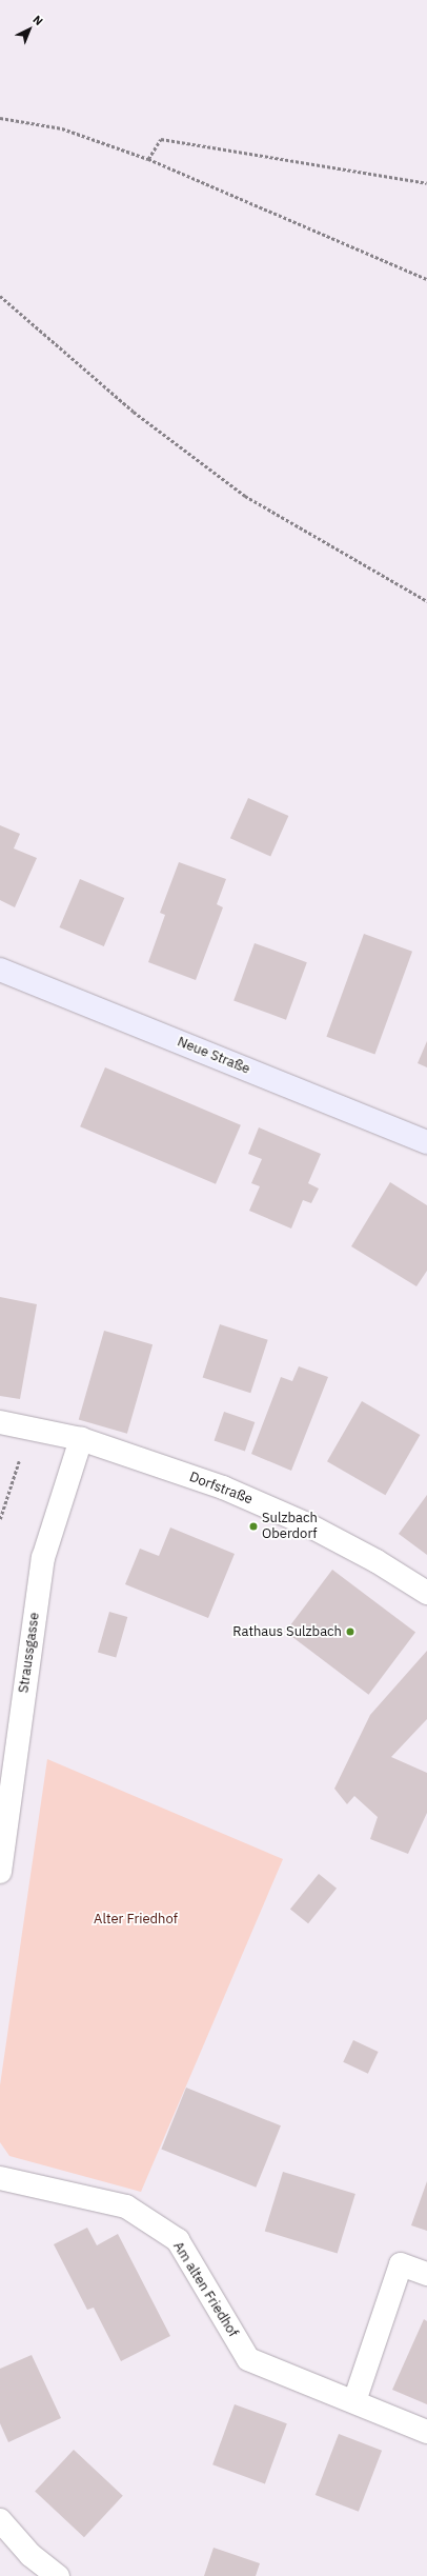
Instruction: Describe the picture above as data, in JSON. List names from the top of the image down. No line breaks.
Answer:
{"streets":{"street":["Neue Straße","Dorfstraße","Straussgasse","Am alten Friedhof"]},"crossings":[["Dorfstraße","Straussgasse"]],"parks":["Alter Friedhof"],"places":["Sulzbach Oberdorf","Rathaus Sulzbach"],"north":"top right"}
